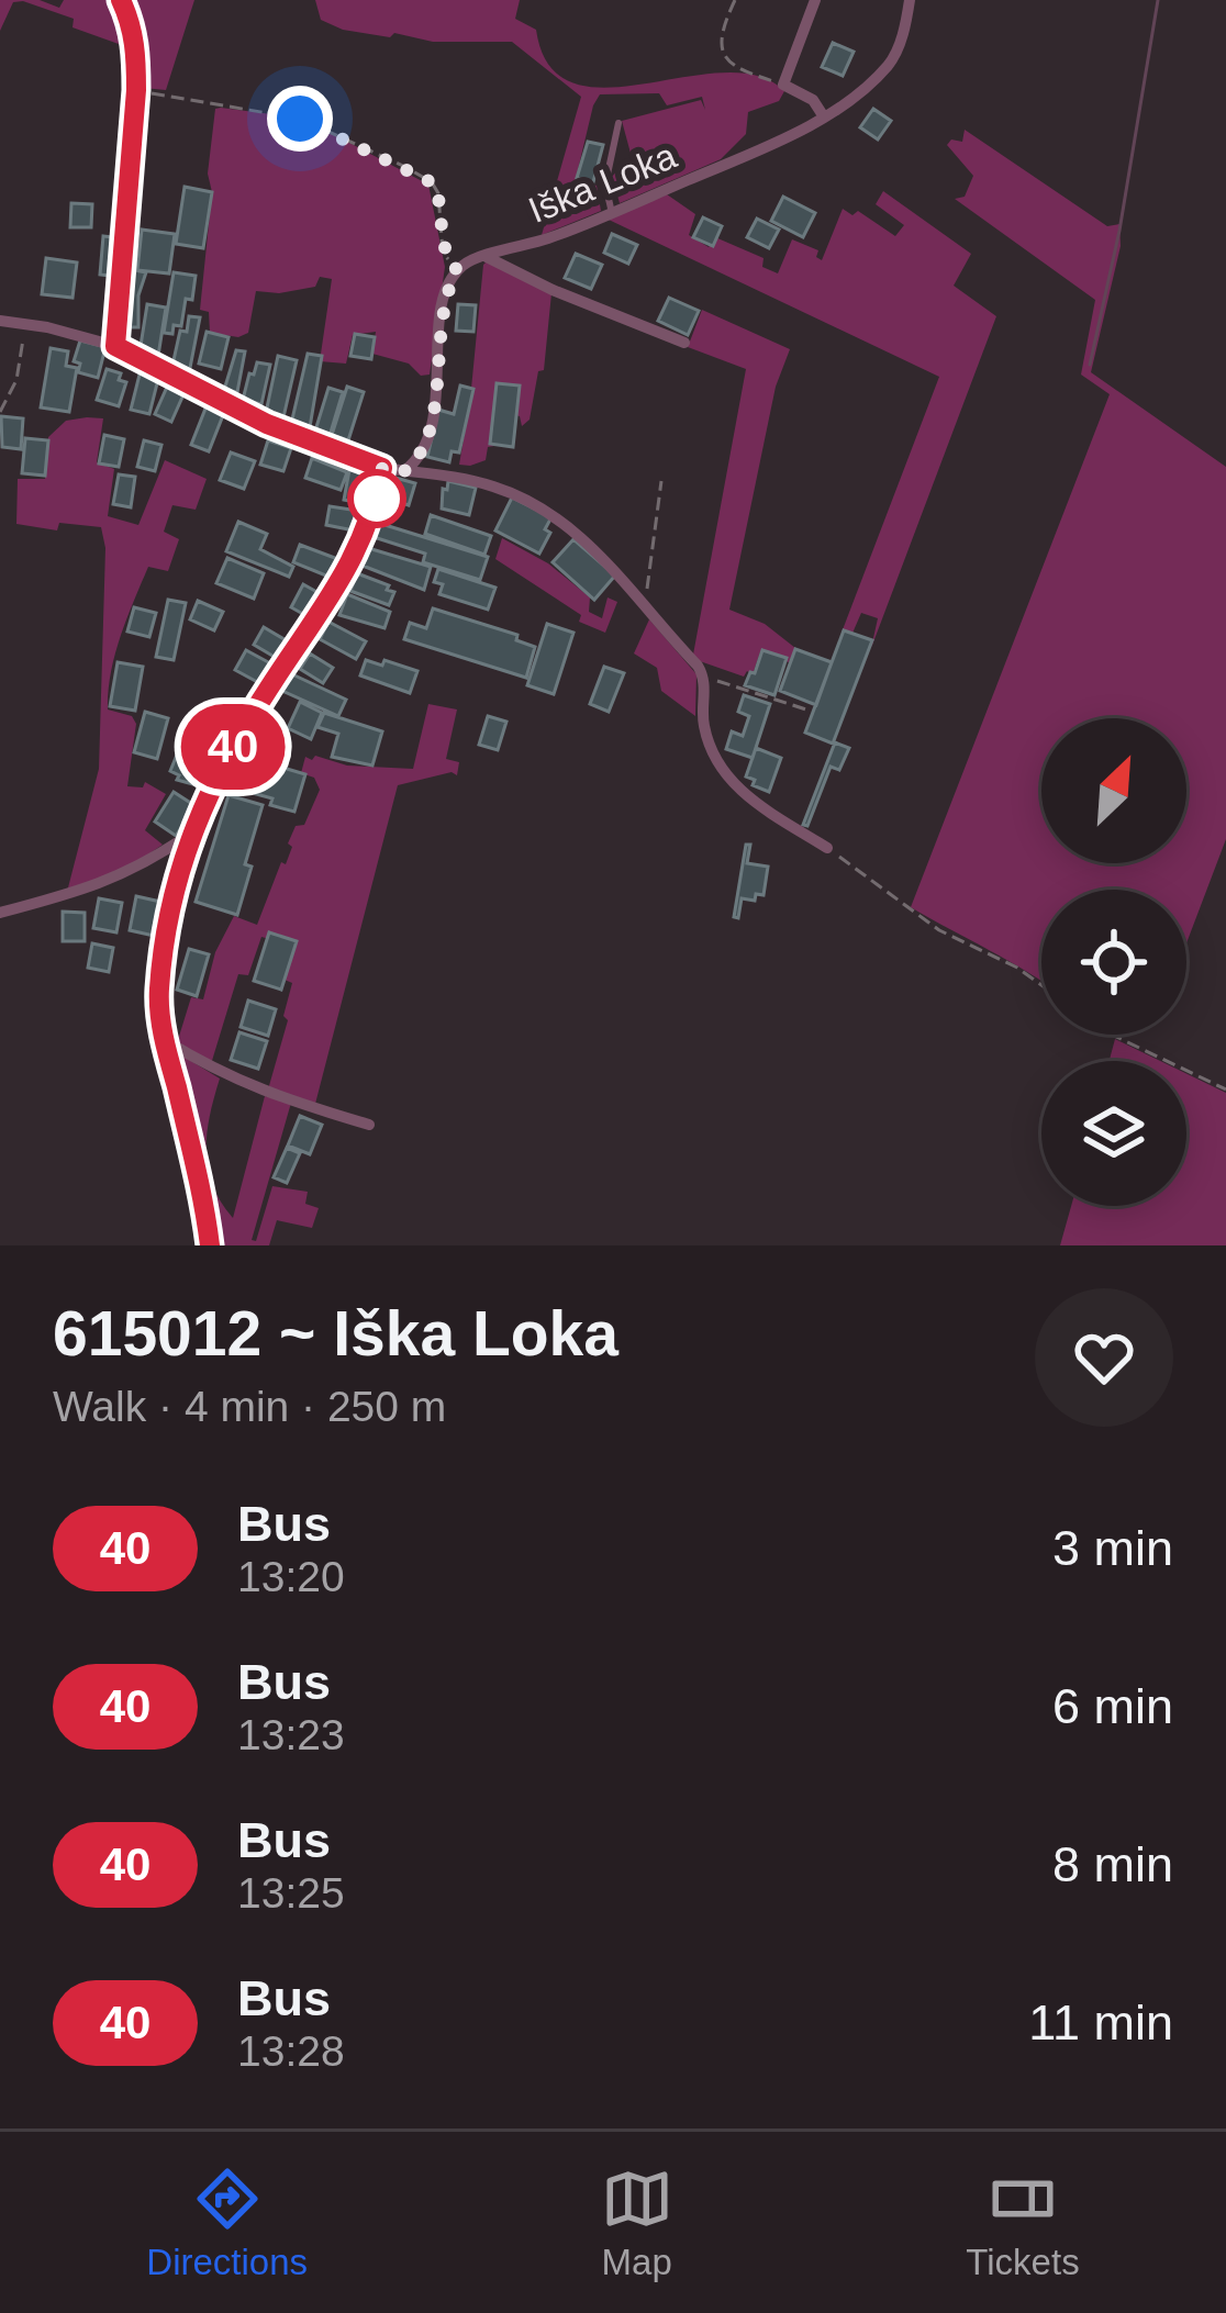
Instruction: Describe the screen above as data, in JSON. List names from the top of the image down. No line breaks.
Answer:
{"streets":{"street":["Iška Loka"]},"lines":["bus line 40"],"north":"top right","page":{"on_map":"40","heading":["615012 ~ Iška Loka","Walk · 4 min · 250 m"],"list":[{"mark":"40","name":"Bus","note":"13:20","value":"3 min"},{"mark":"40","name":"Bus","note":"13:23","value":"6 min"},{"mark":"40","name":"Bus","note":"13:25","value":"8 min"},{"mark":"40","name":"Bus","note":"13:28","value":"11 min"}],"tabs":["Directions","Map","Tickets"]}}
